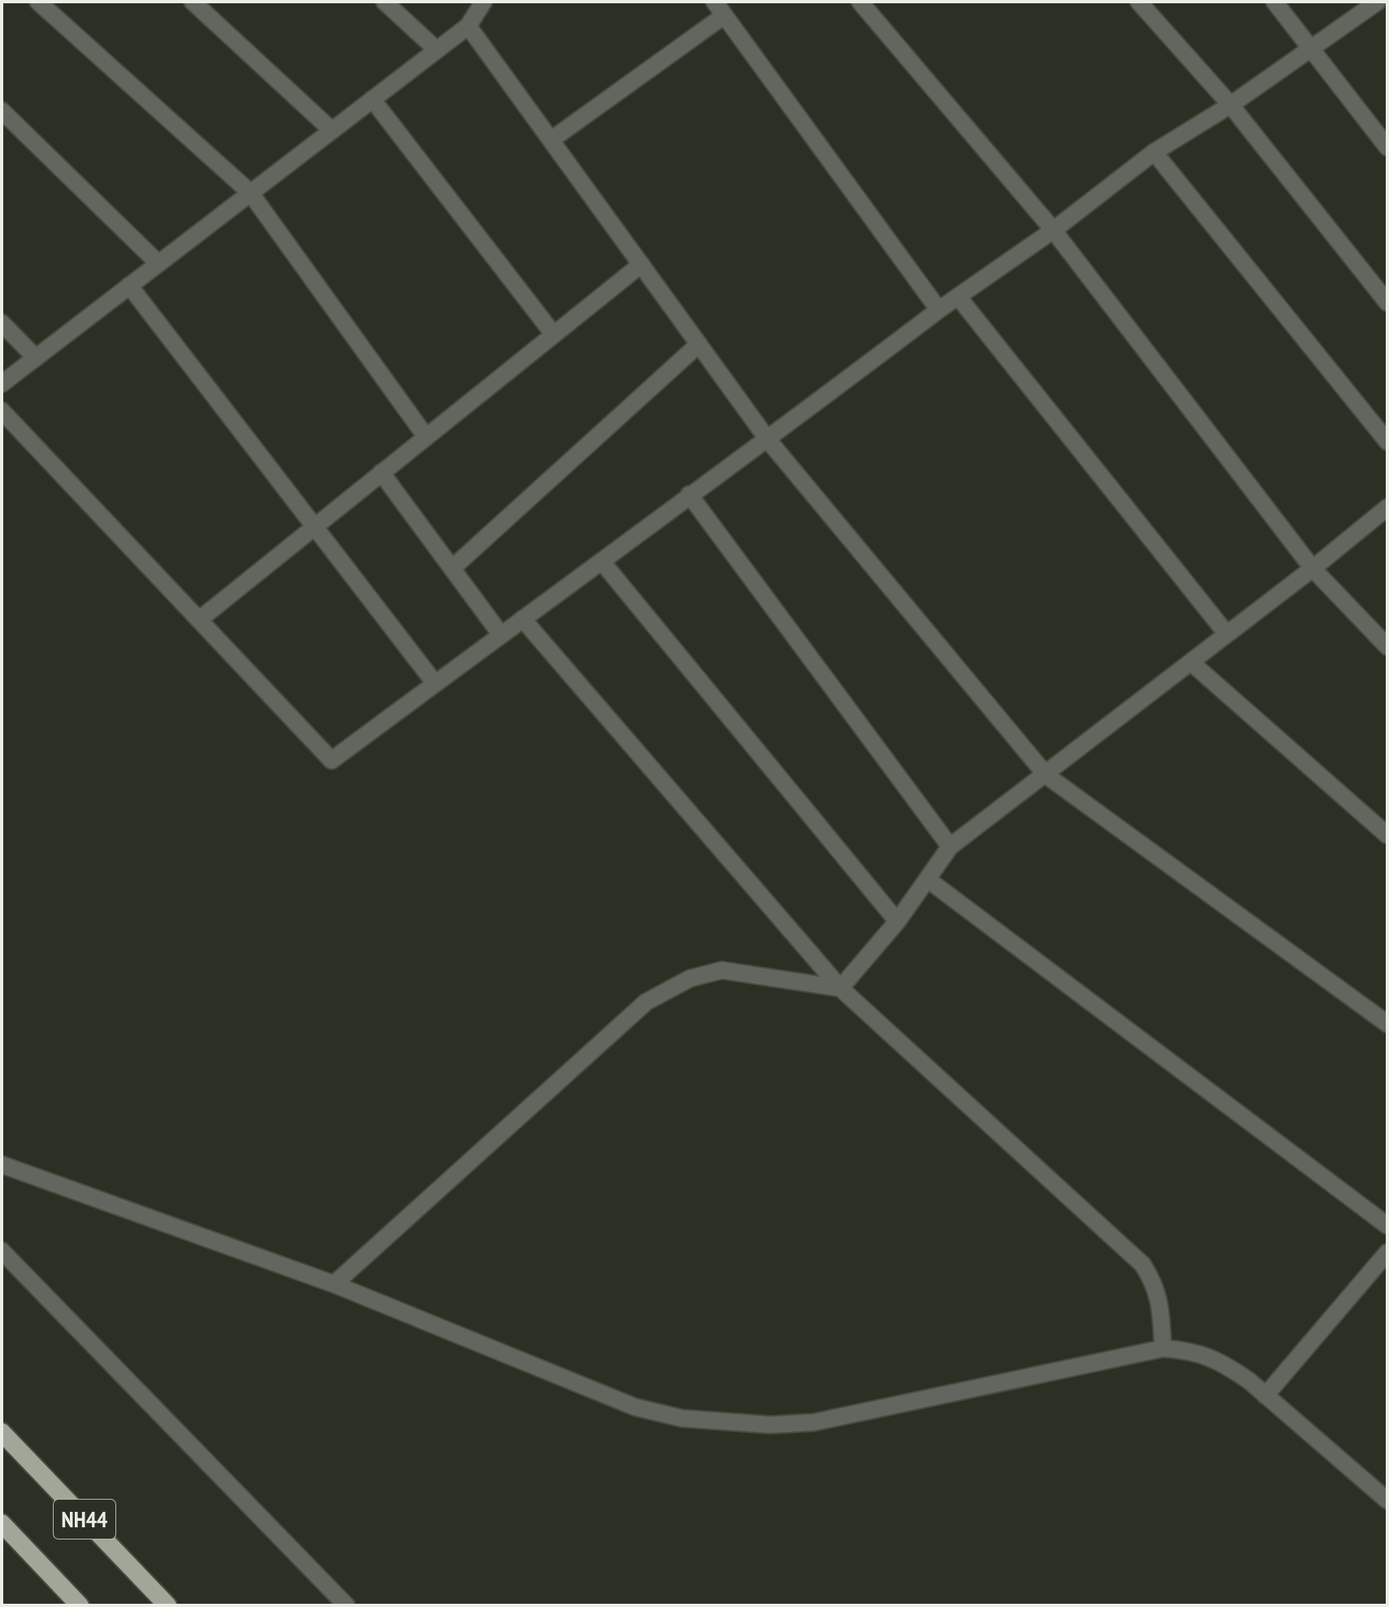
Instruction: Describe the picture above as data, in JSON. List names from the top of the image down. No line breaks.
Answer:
{"streets":{"highway":["NH44"]}}
